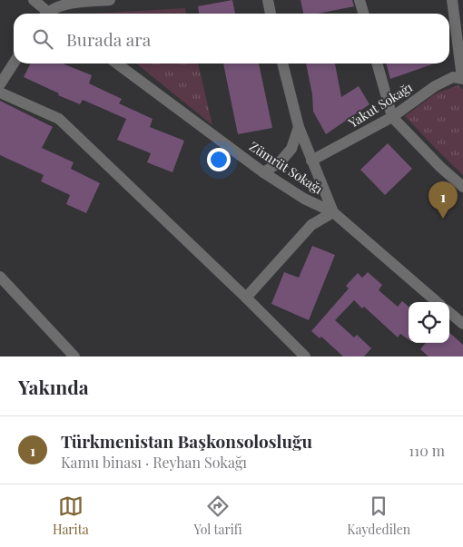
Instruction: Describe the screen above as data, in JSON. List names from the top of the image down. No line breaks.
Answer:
{"streets":{"street":["Yakut Sokağı","Zümrüt Sokağı"]},"page":{"search":"Burada ara","pins":"1","heading":"Yakında","list":[{"mark":"1","name":"Türkmenistan Başkonsolosluğu","note":"Kamu binası · Reyhan Sokağı","value":"110 m"}],"nav":["Harita","Yol tarifi","Kaydedilen"]}}
